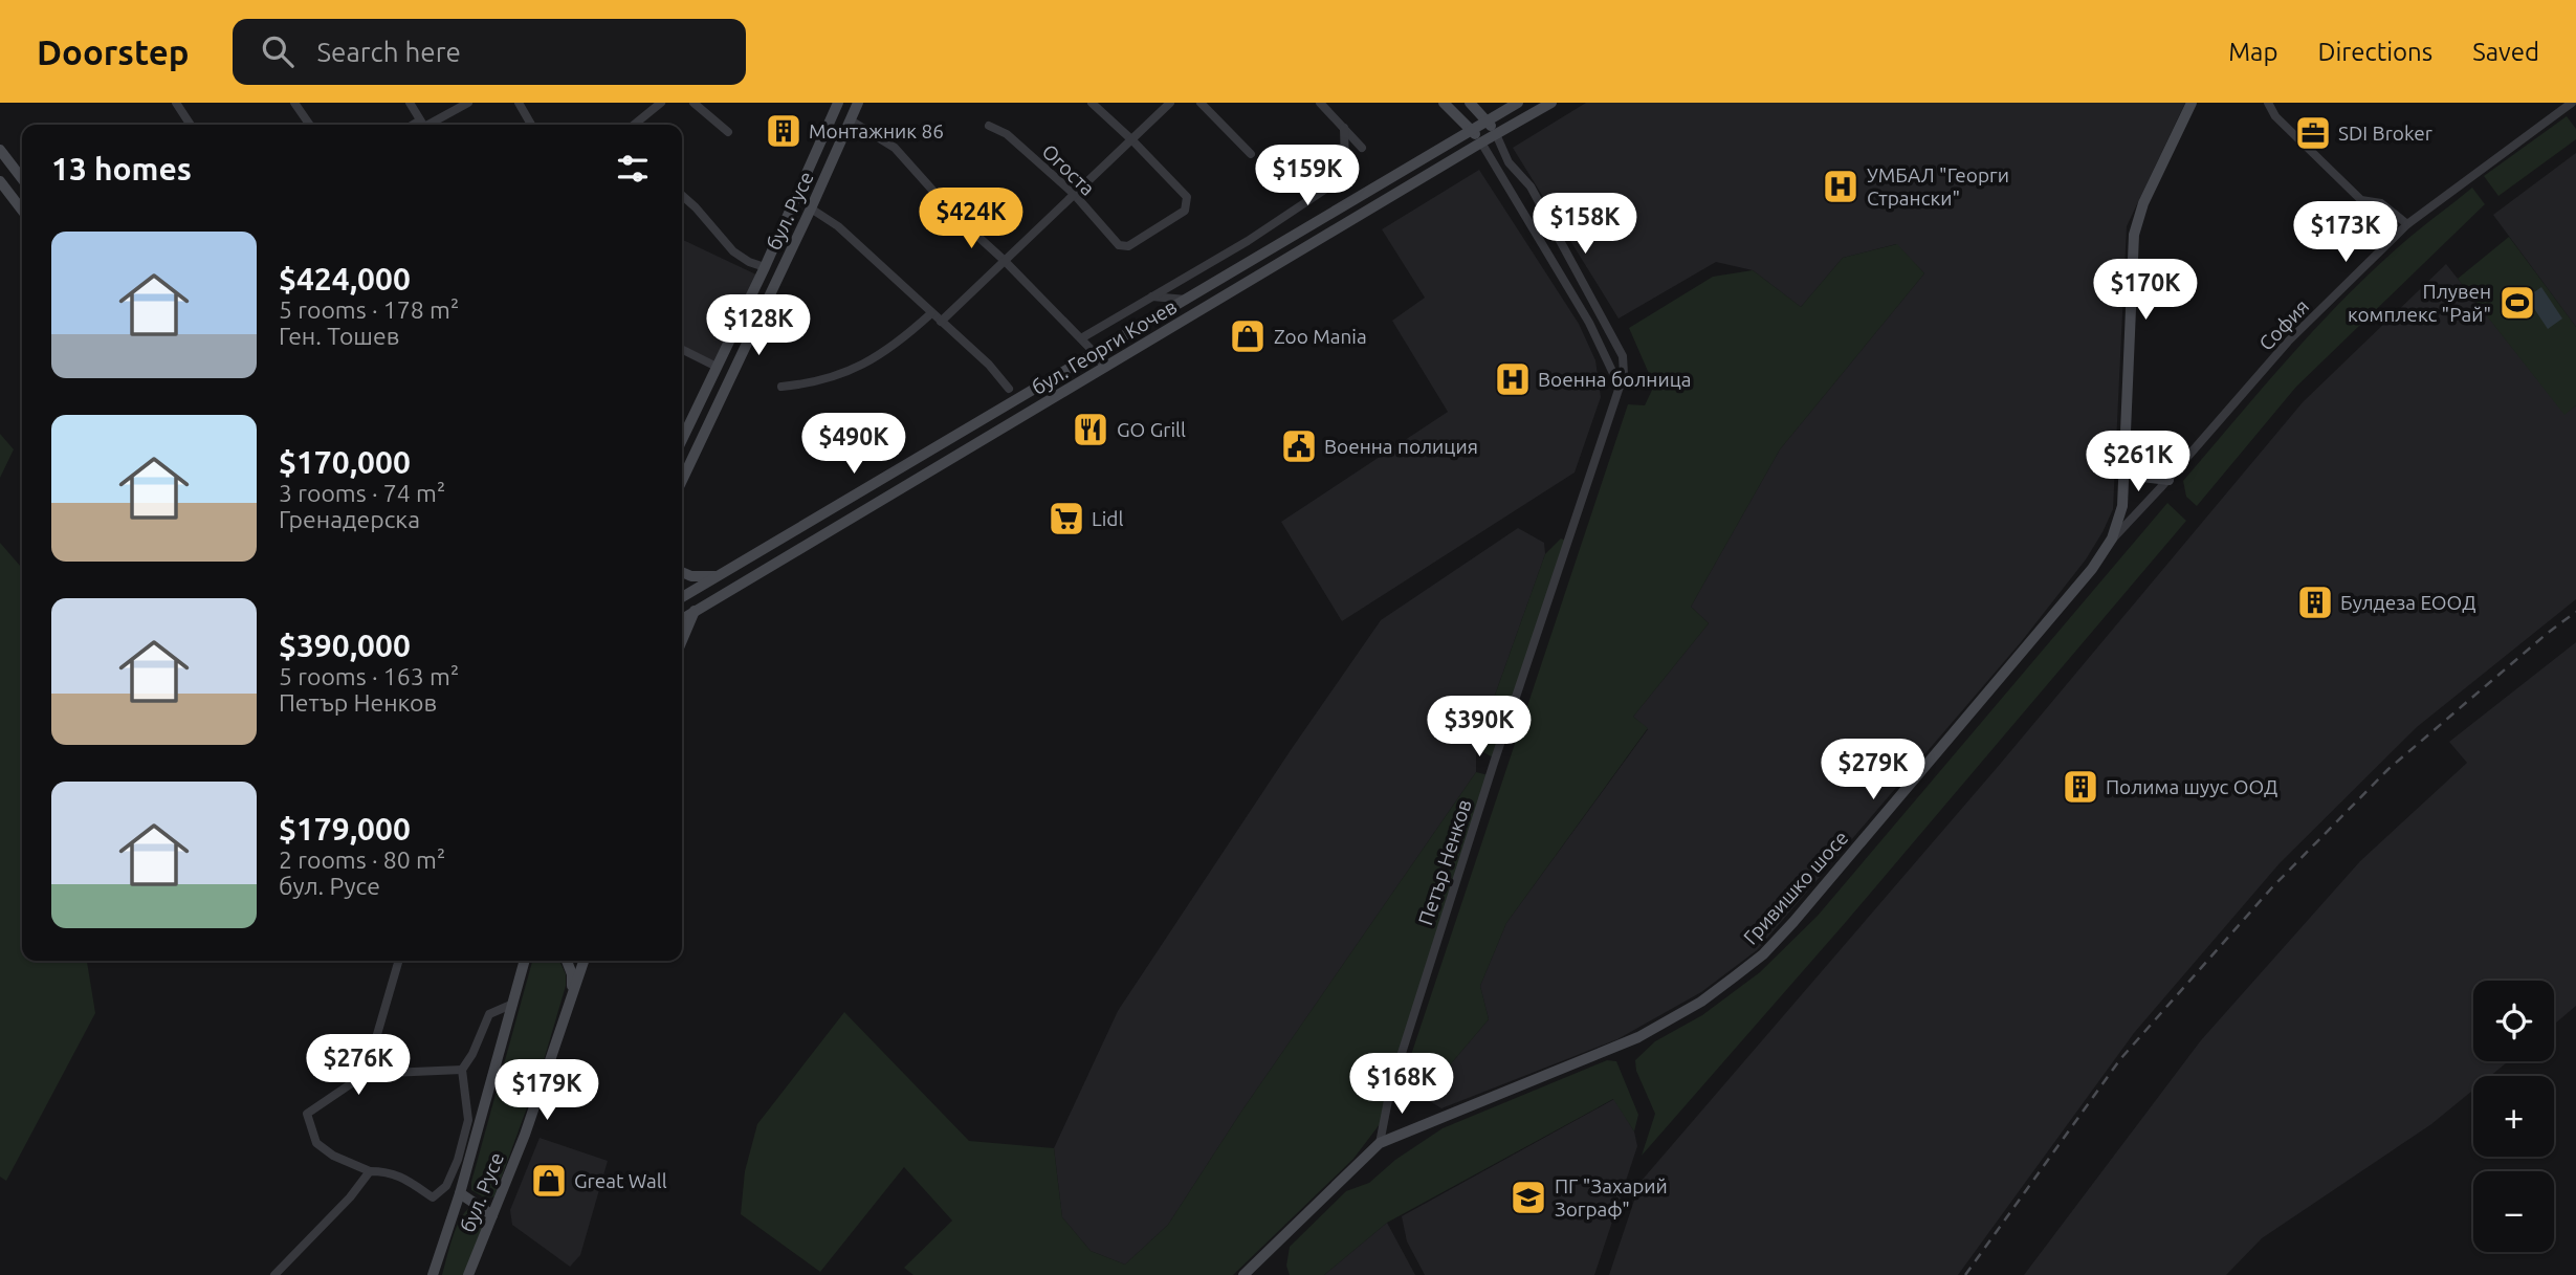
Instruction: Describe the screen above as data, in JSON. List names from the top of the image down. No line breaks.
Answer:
{"streets":{"main road":["бул. Русе","бул. Георги Кочев","Гривишко шосе"],"street":["Огоста","София","Петър Ненков"]},"crossings":[["София","Гривишко шосе"],["бул. Георги Кочев","Петър Ненков"],["Петър Ненков","Гривишко шосе"]],"places":{"building":["Монтажник 86","Булдеза ЕООД","Полима шуус ООД"],"office":["SDI Broker"],"hospital":["УМБАЛ \"Георги Странски\"","Военна болница"],"sports":["Плувен комплекс \"Рай\""],"shop":["Zoo Mania","Great Wall"],"restaurant":["GO Grill"],"public building":["Военна полиция"],"supermarket":["Lidl"],"school or university":["ПГ \"Захарий Зограф\""]},"page":{"header":"Doorstep","search":"Search here","nav":["Map","Directions","Saved"],"heading":"13 homes","price":["$159K","$424K","$158K","$173K","$170K","$128K","$490K","$261K","$390K","$279K","$276K","$168K","$179K"],"list":[{"name":"$424,000","note":"5 rooms · 178 m² · Ген. Тошев"},{"name":"$170,000","note":"3 rooms · 74 m² · Гренадерска"},{"name":"$390,000","note":"5 rooms · 163 m² · Петър Ненков"},{"name":"$179,000","note":"2 rooms · 80 m² · бул. Русе"}],"map_buttons":["+","−"]}}
